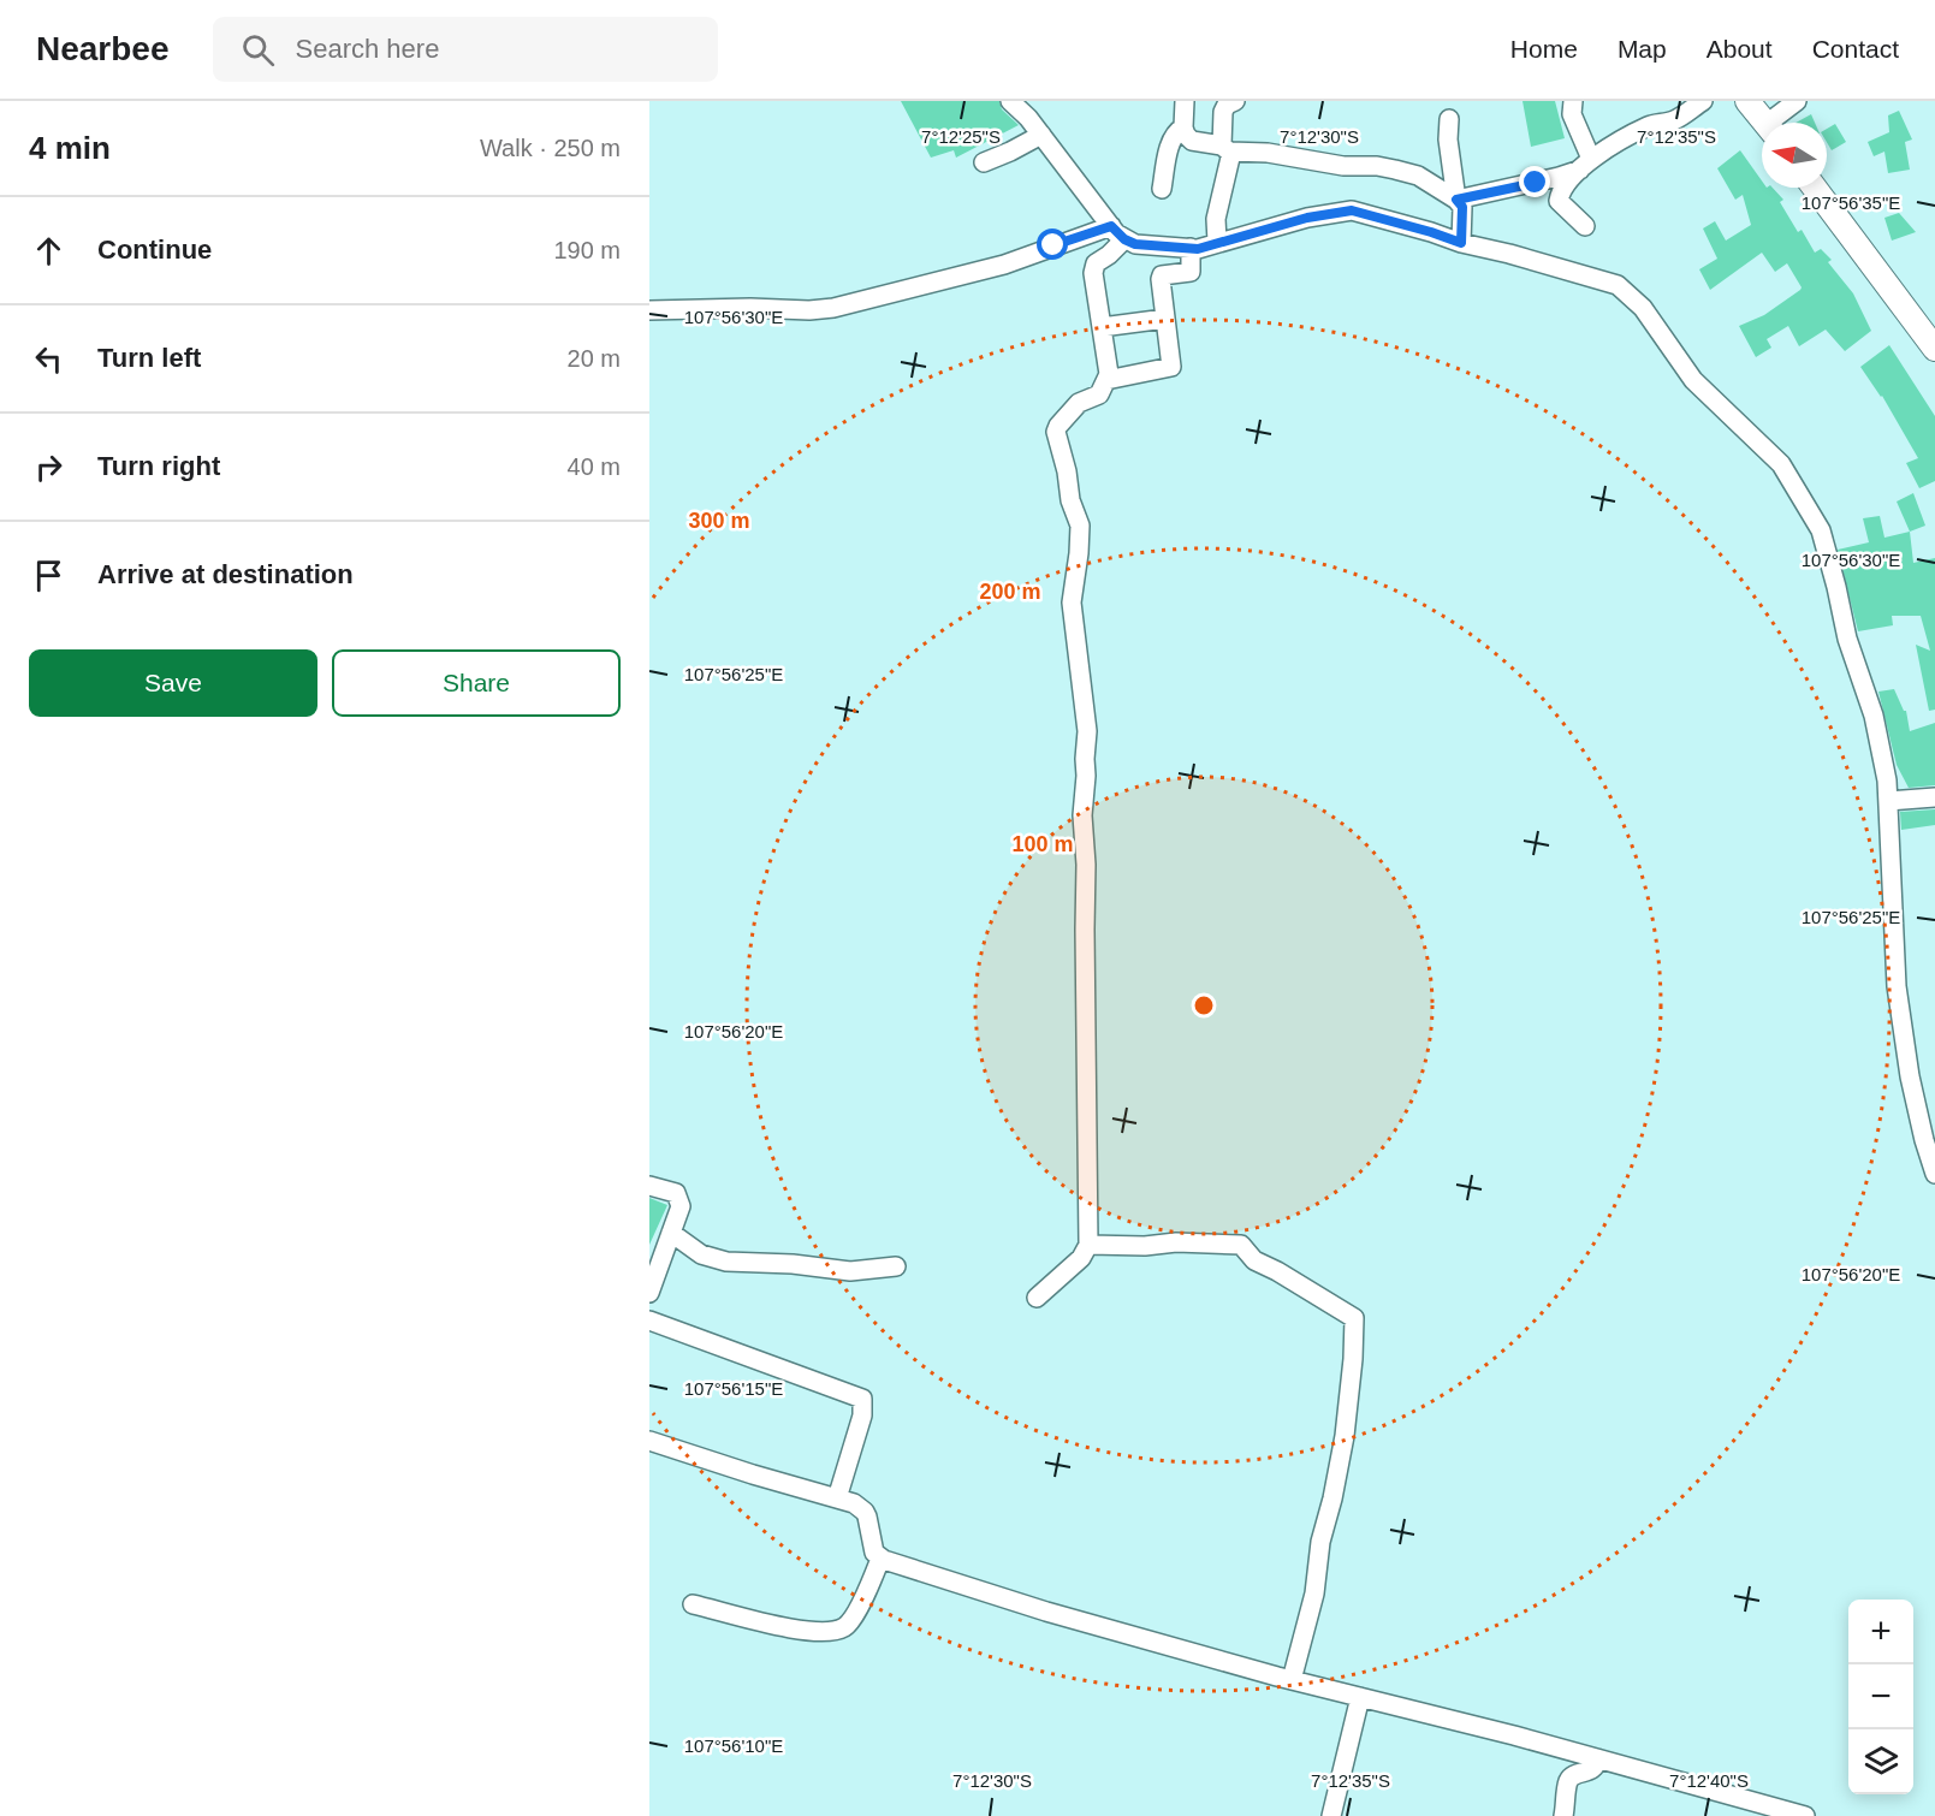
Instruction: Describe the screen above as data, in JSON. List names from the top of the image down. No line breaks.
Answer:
{"north":"left","page":{"header":"Nearbee","search":"Search here","nav":["Home","Map","About","Contact"],"heading":["4 min","Walk · 250 m"],"list":[["Continue","190 m"],["Turn left","20 m"],["Turn right","40 m"],"Arrive at destination"],"buttons":["Save","Share"],"map_buttons":["+","−"]},"coordinates":["7°12'25\"S","7°12'30\"S","7°12'35\"S","107°56'35\"E","107°56'30\"E","107°56'25\"E","107°56'20\"E","107°56'15\"E","107°56'10\"E","7°12'40\"S"],"rings":["300 m","200 m","100 m"]}
